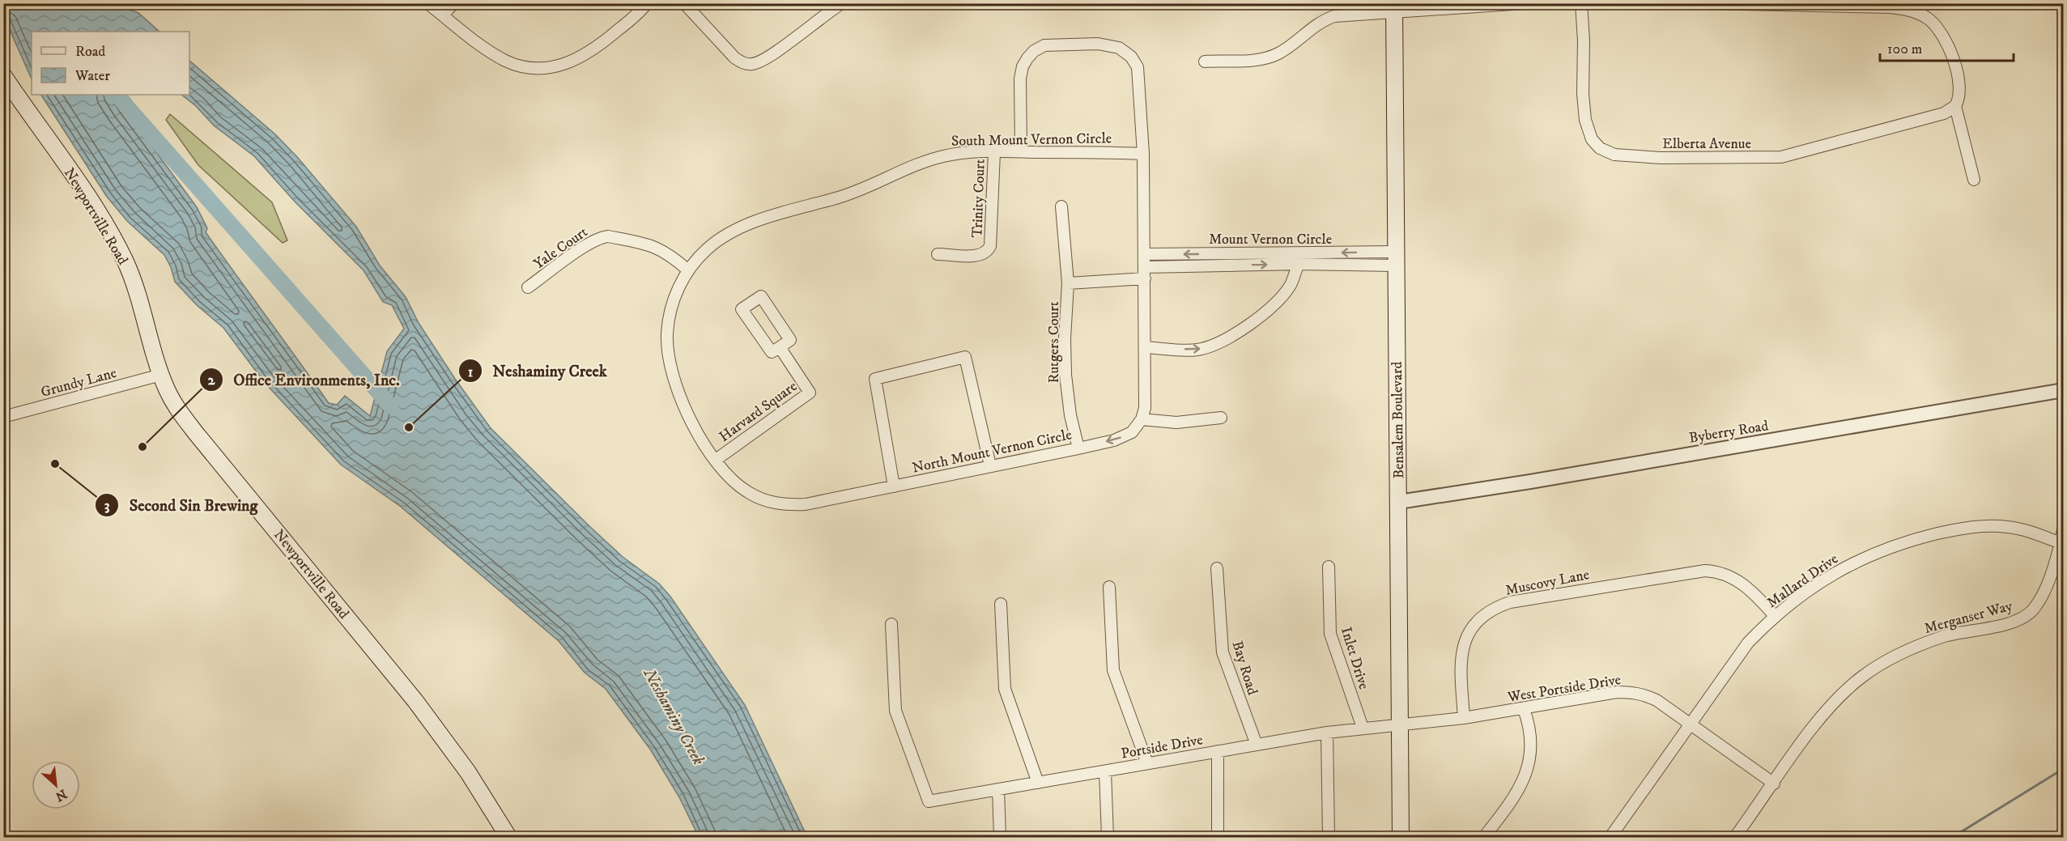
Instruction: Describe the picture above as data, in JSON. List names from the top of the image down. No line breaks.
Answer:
{"streets":{"main road":["Newportville Road","Bensalem Boulevard"],"street":["South Mount Vernon Circle","Elberta Avenue","Trinity Court","Mount Vernon Circle","Yale Court","Rutgers Court","Grundy Lane","Harvard Square","Byberry Road","North Mount Vernon Circle","Mallard Drive","Muscovy Lane","Merganser Way","Inlet Drive","Bay Road","West Portside Drive","Portside Drive"]},"crossings":[["South Mount Vernon Circle","Trinity Court"],["South Mount Vernon Circle","Yale Court"],["South Mount Vernon Circle","Harvard Square"],["South Mount Vernon Circle","North Mount Vernon Circle"],["Newportville Road","Grundy Lane"],["Mount Vernon Circle","Bensalem Boulevard"],["Rutgers Court","North Mount Vernon Circle"],["Harvard Square","North Mount Vernon Circle"],["Bensalem Boulevard","Byberry Road"],["Bensalem Boulevard","Portside Drive"],["Mallard Drive","Muscovy Lane"],["Mallard Drive","Merganser Way"],["Mallard Drive","West Portside Drive"],["Muscovy Lane","West Portside Drive"],["Inlet Drive","Portside Drive"],["Bay Road","Portside Drive"]],"water":["Neshaminy Creek"],"places":["Neshaminy Creek","Office Environments, Inc.","Second Sin Brewing"],"legend":["Road","Water"],"scale_bar":"100 m","north":"bottom right"}
